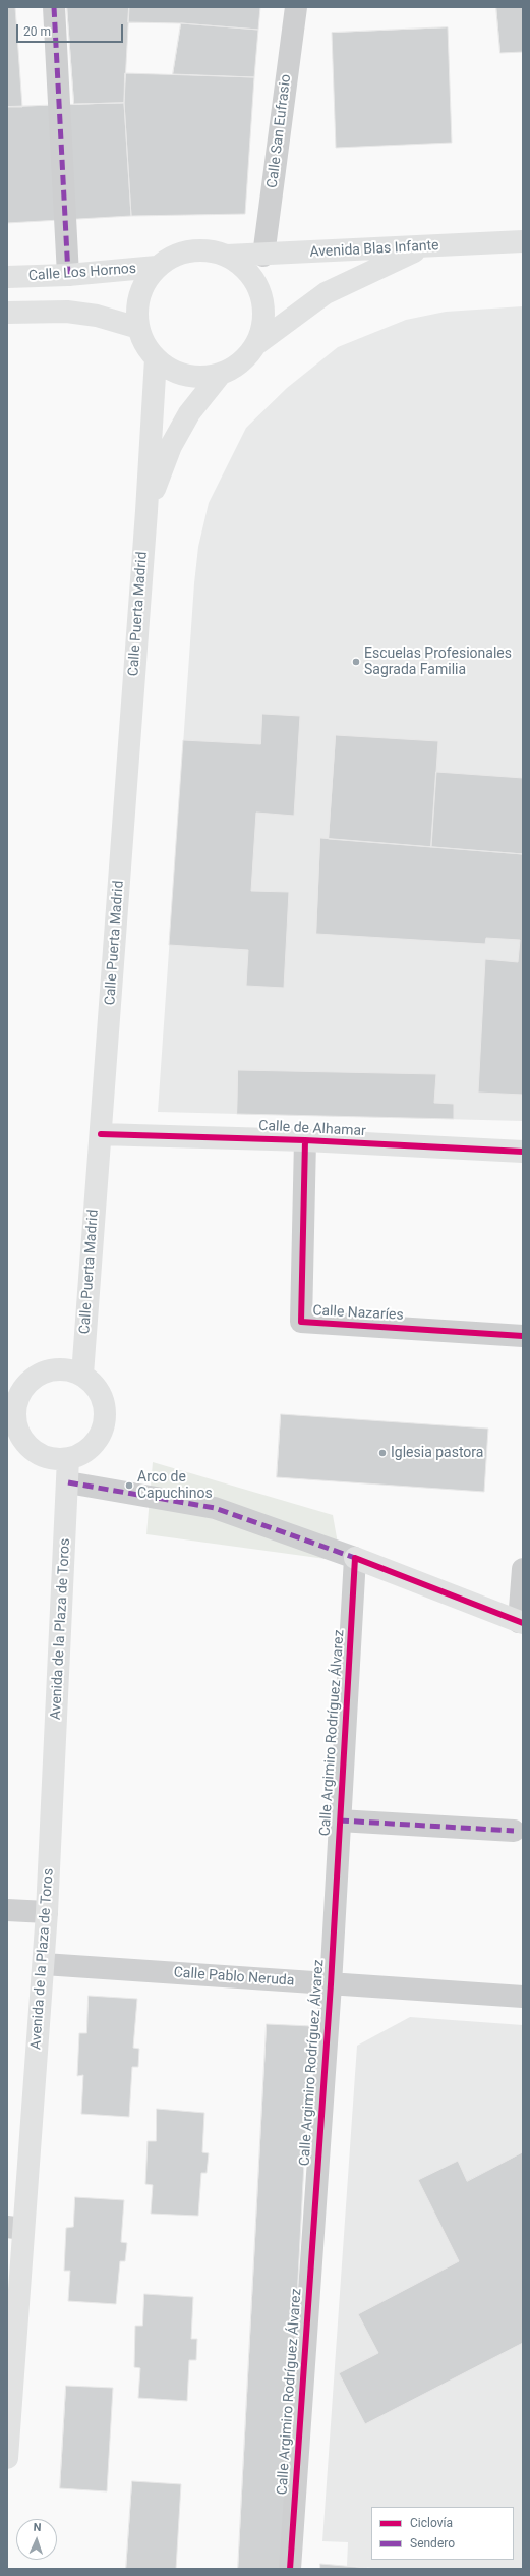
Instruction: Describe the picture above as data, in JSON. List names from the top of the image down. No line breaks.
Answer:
{"streets":{"main road":["Avenida Blas Infante","Calle Los Hornos","Calle Puerta Madrid","Calle de Alhamar","Avenida de la Plaza de Toros"],"street":["Calle San Eufrasio","Calle Nazaríes","Calle Argimiro Rodríguez Álvarez","Calle Pablo Neruda"]},"crossings":[["Calle San Eufrasio","Avenida Blas Infante"],["Avenida Blas Infante","Calle Los Hornos"],["Avenida Blas Infante","Calle Puerta Madrid"],["Calle Los Hornos","Calle Puerta Madrid"],["Calle Puerta Madrid","Calle de Alhamar"],["Calle Puerta Madrid","Avenida de la Plaza de Toros"],["Calle de Alhamar","Calle Nazaríes"],["Avenida de la Plaza de Toros","Calle Pablo Neruda"],["Calle Argimiro Rodríguez Álvarez","Calle Pablo Neruda"]],"places":["Escuelas Profesionales Sagrada Familia","Iglesia pastora","Arco de Capuchinos"],"legend":["Ciclovía","Sendero"],"scale_bar":"20 m","north":"top"}
